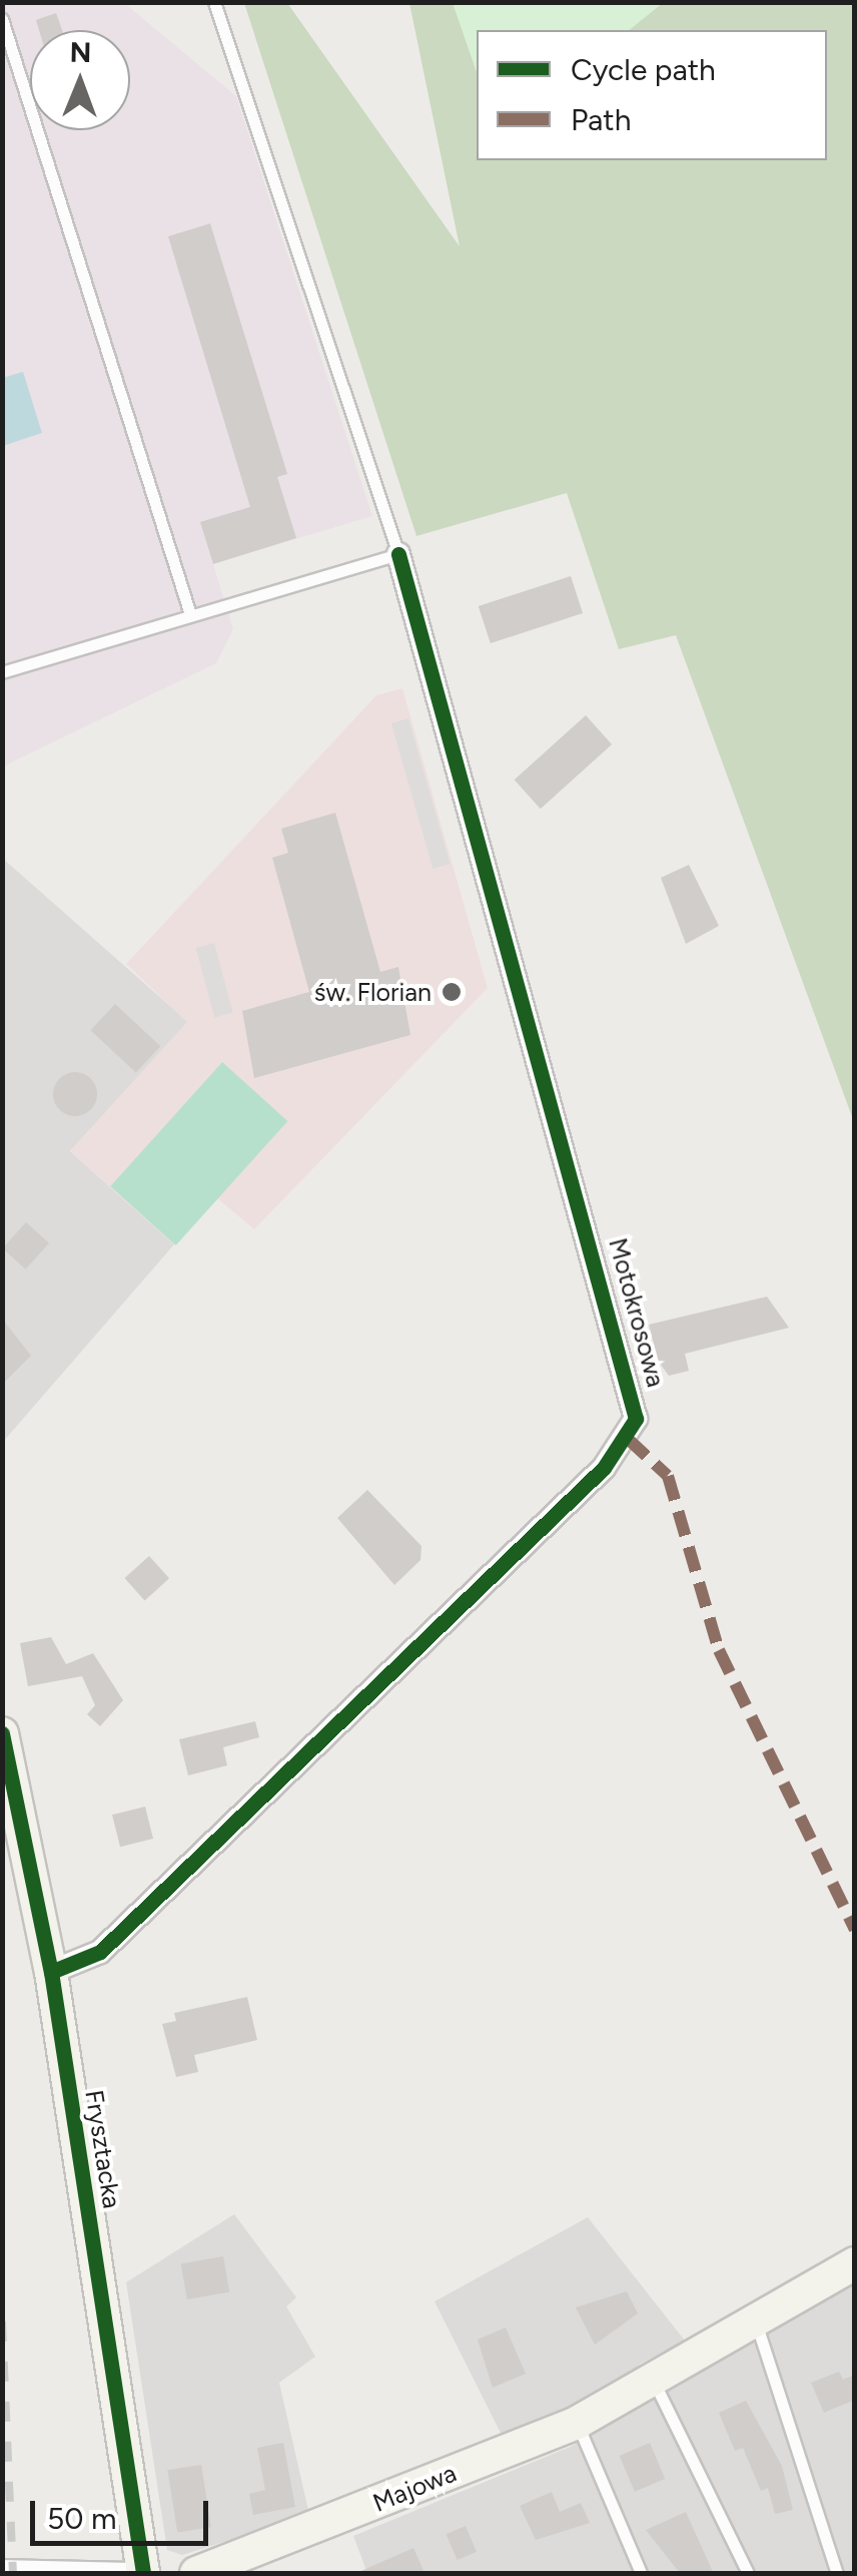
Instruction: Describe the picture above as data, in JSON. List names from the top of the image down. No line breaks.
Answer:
{"streets":{"street":["Motokrosowa","Frysztacka","Majowa"]},"crossings":[["Motokrosowa","Frysztacka"]],"places":["św. Florian"],"legend":["Cycle path","Path"],"scale_bar":"50 m","north":"top"}
